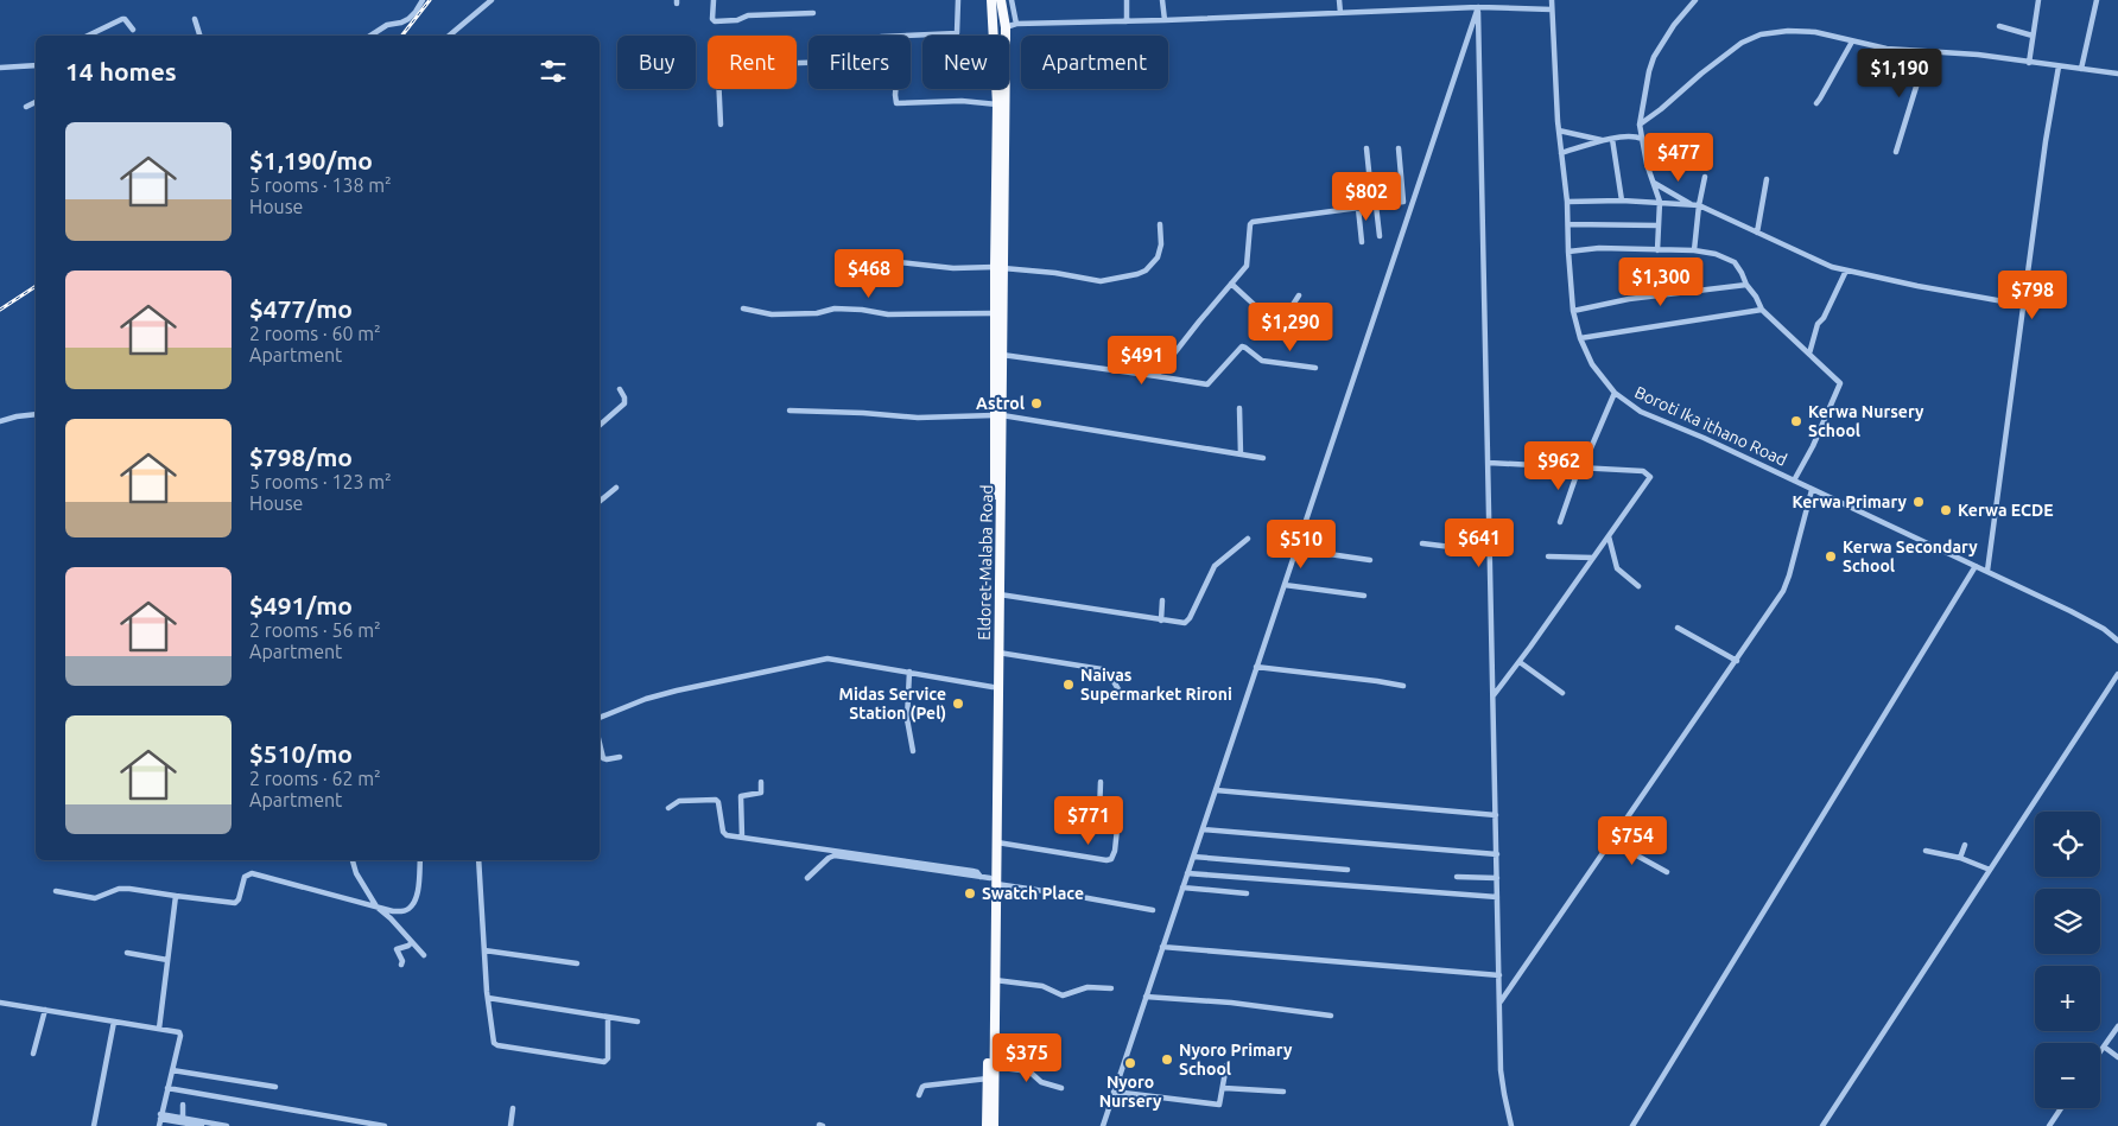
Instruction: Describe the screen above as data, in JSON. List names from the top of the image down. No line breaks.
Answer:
{"streets":{"highway":["Eldoret-Malaba Road"],"street":["Boroti Ika ithano Road"]},"places":["Astrol","Kerwa Nursery School","Kerwa Primary","Kerwa ECDE","Kerwa Secondary School","Naivas Supermarket Rironi","Midas Service Station (Pel)","Swatch Place","Nyoro Primary School","Nyoro Nursery"],"page":{"chip":["Buy","Rent","Filters","New","Apartment"],"heading":"14 homes","price":["$1,190","$477","$802","$468","$1,300","$798","$1,290","$491","$962","$641","$510","$771","$754","$375"],"list":[{"name":"$1,190/mo","note":"5 rooms · 138 m² · House"},{"name":"$477/mo","note":"2 rooms · 60 m² · Apartment"},{"name":"$798/mo","note":"5 rooms · 123 m² · House"},{"name":"$491/mo","note":"2 rooms · 56 m² · Apartment"},{"name":"$510/mo","note":"2 rooms · 62 m² · Apartment"}],"map_buttons":["+","−"]}}
